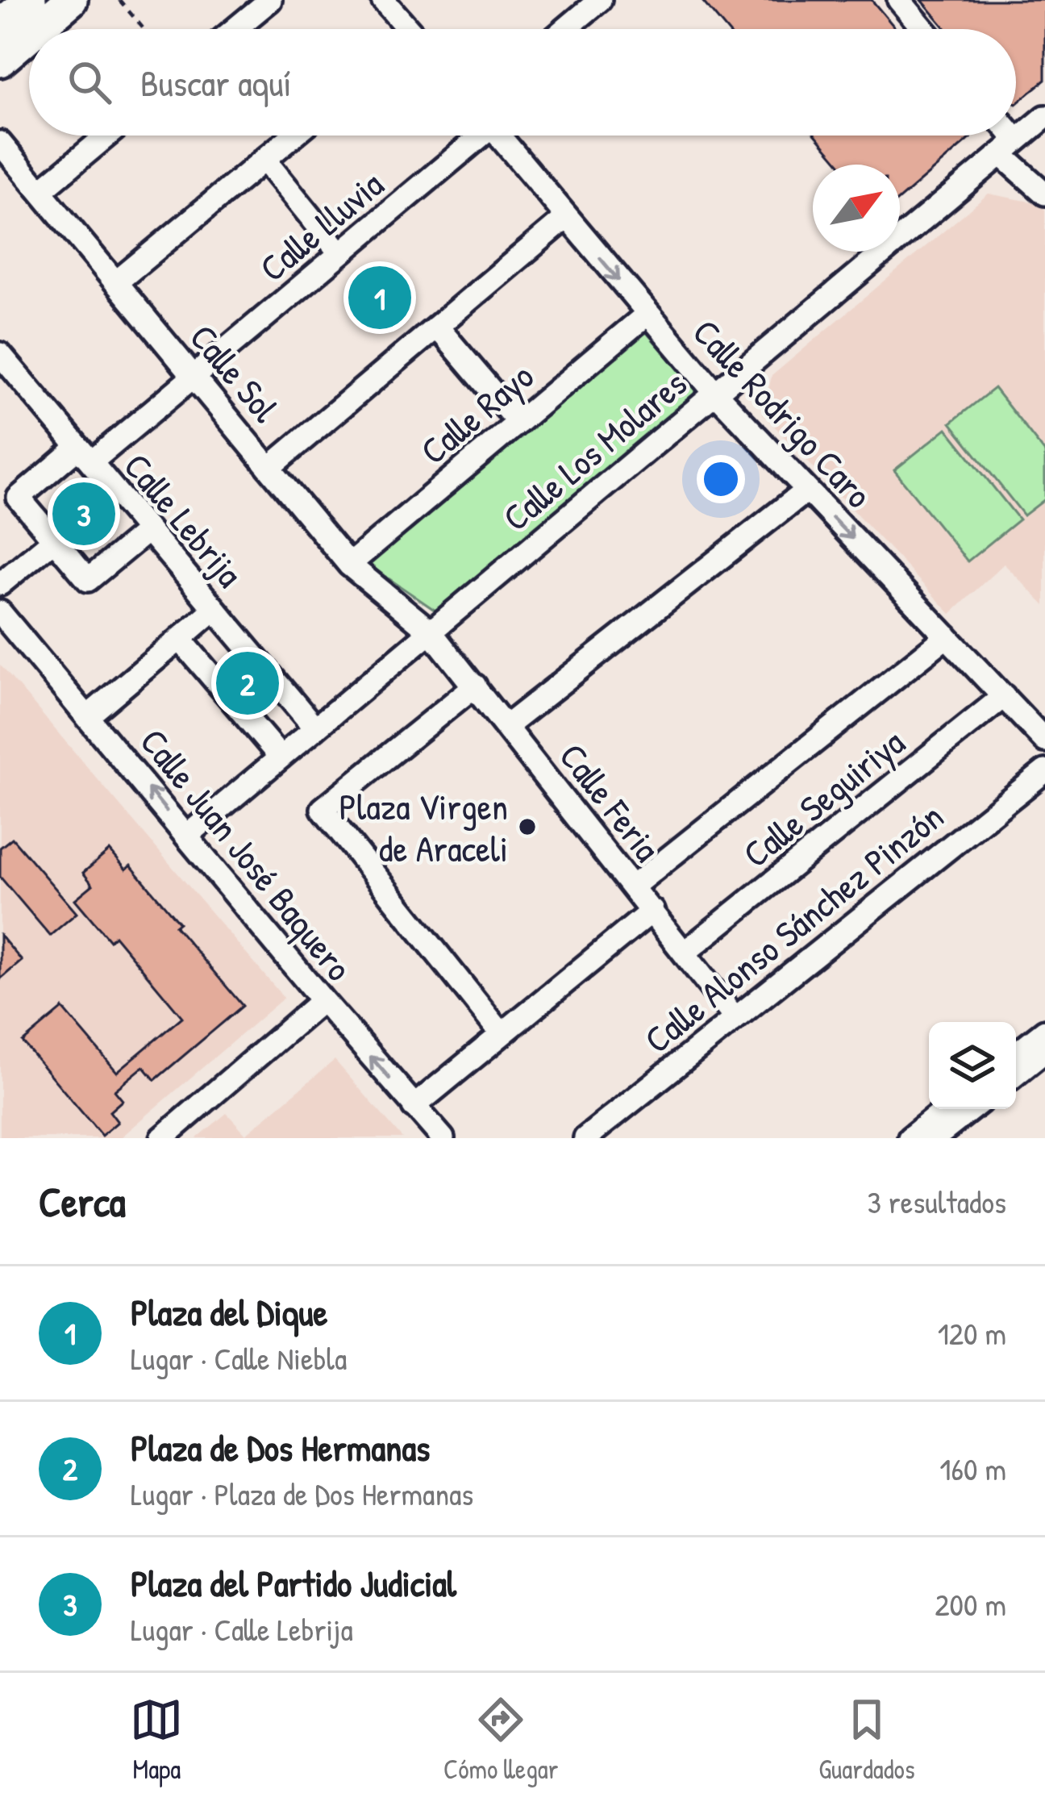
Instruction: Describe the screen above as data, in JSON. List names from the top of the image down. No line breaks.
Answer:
{"streets":{"street":["Calle Lluvia","Calle Sol","Calle Rayo","Calle Rodrigo Caro","Calle Los Molares","Calle Lebrija","Calle Seguiriya","Calle Feria","Calle Juan José Baquero","Calle Alonso Sánchez Pinzón"]},"crossings":[["Calle Lluvia","Calle Sol"],["Calle Lluvia","Calle Lebrija"],["Calle Sol","Calle Rayo"],["Calle Sol","Calle Los Molares"],["Calle Sol","Calle Feria"],["Calle Rayo","Calle Rodrigo Caro"],["Calle Rodrigo Caro","Calle Los Molares"],["Calle Rodrigo Caro","Calle Seguiriya"],["Calle Los Molares","Calle Lebrija"],["Calle Los Molares","Calle Feria"],["Calle Los Molares","Calle Juan José Baquero"],["Calle Seguiriya","Calle Feria"],["Calle Feria","Calle Alonso Sánchez Pinzón"]],"places":["Plaza Virgen de Araceli"],"north":"top right","page":{"search":"Buscar aquí","pins":["1","3","2"],"heading":["Cerca","3 resultados"],"list":[{"mark":"1","name":"Plaza del Dique","note":"Lugar · Calle Niebla","value":"120 m"},{"mark":"2","name":"Plaza de Dos Hermanas","note":"Lugar · Plaza de Dos Hermanas","value":"160 m"},{"mark":"3","name":"Plaza del Partido Judicial","note":"Lugar · Calle Lebrija","value":"200 m"}],"nav":["Mapa","Cómo llegar","Guardados"]}}
